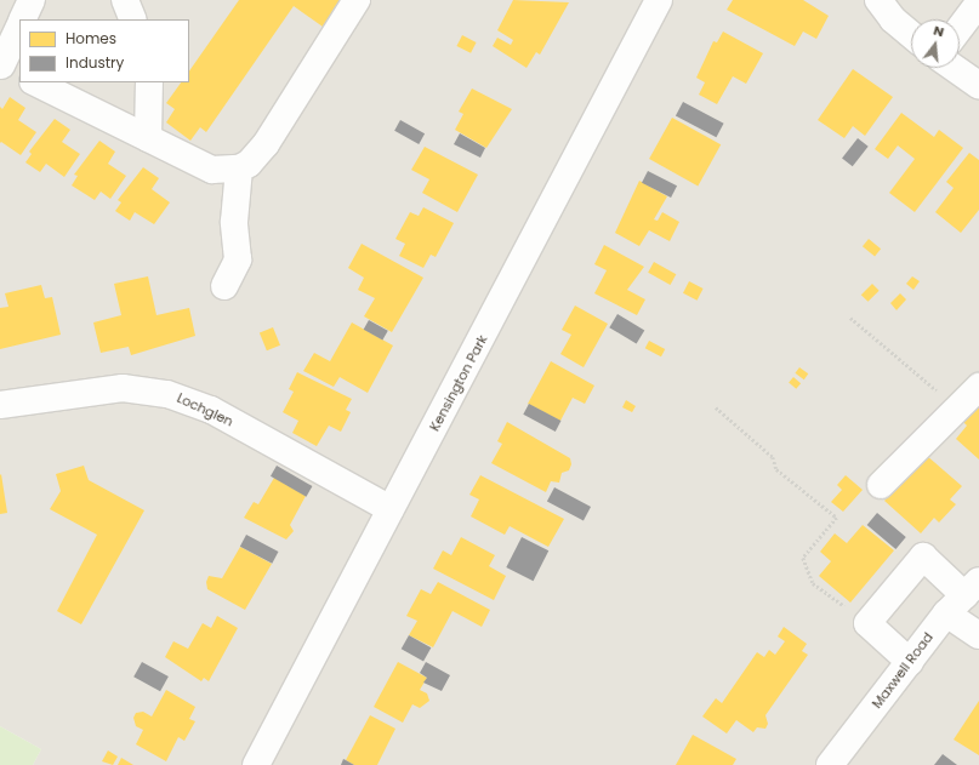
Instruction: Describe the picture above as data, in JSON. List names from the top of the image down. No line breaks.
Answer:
{"streets":{"street":["Kensington Park","Lochglen","Maxwell Road"]},"crossings":[["Kensington Park","Lochglen"]],"legend":["Homes","Industry"],"north":"top"}
